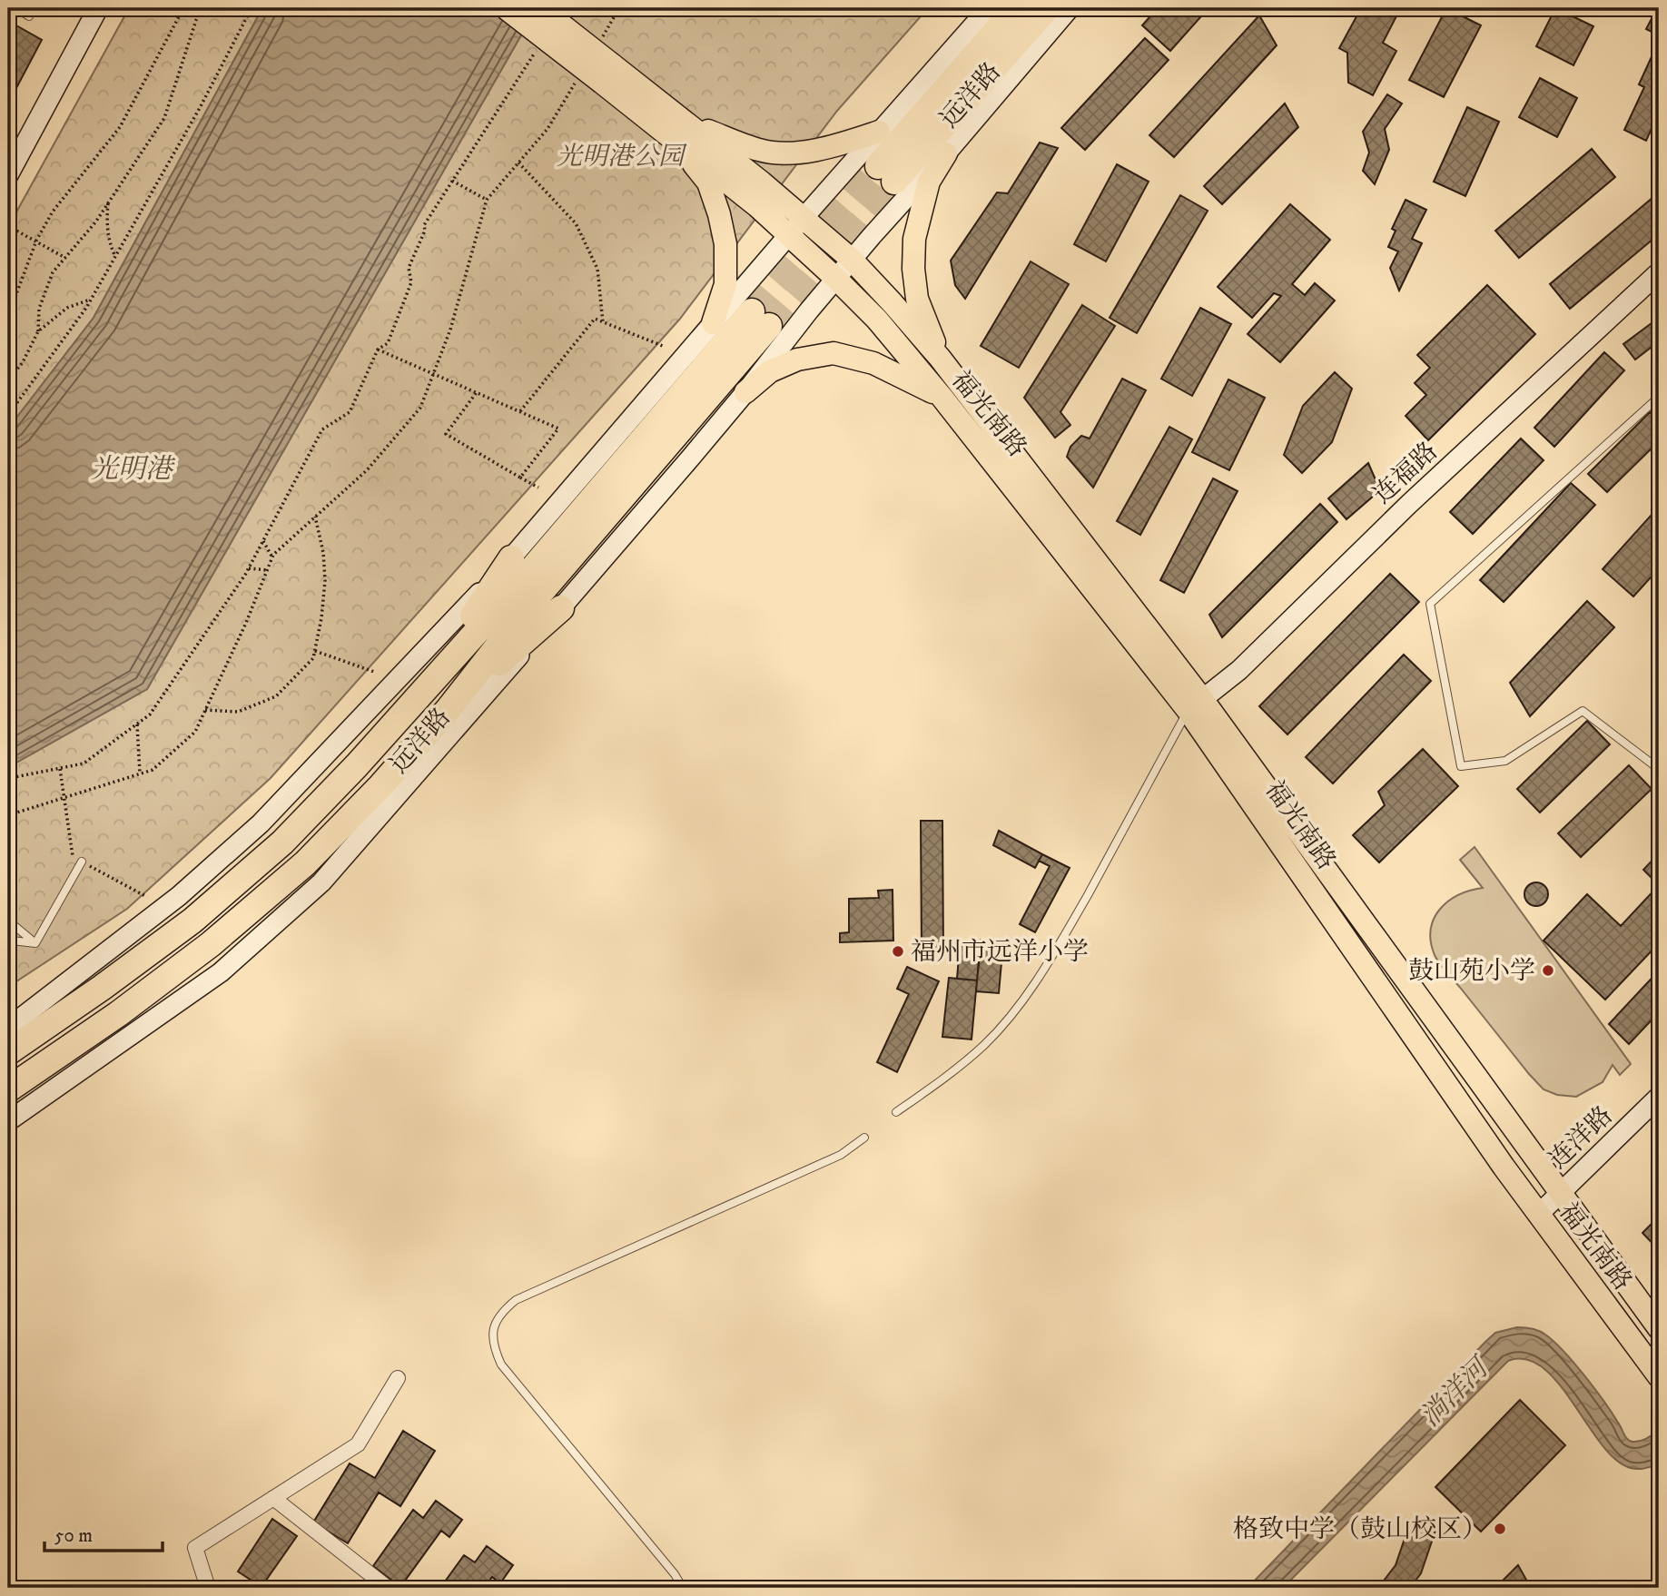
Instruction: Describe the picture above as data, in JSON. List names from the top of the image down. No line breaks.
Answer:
{"streets":{"highway":["远洋路"],"main road":["福光南路","连福路","连洋路"]},"crossings":[["福光南路","连福路"],["福光南路","连洋路"]],"water":["光明港","淌洋河"],"parks":["光明港公园"],"places":["福州市远洋小学","鼓山苑小学","格致中学（鼓山校区）"],"scale_bar":"50 m"}
